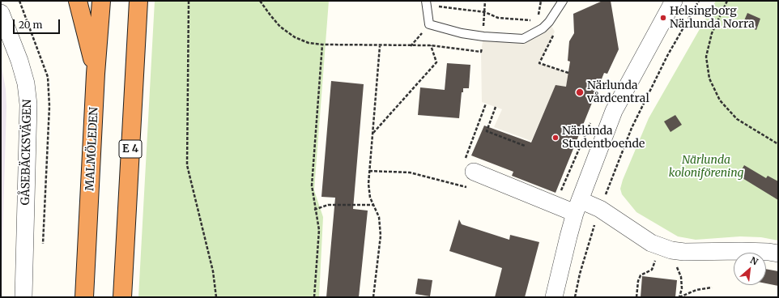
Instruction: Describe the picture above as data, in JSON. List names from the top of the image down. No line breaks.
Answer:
{"streets":{"highway":["MALMÖLEDEN","E 4"],"street":["GÅSEBÄCKSVÄGEN"]},"parks":["Närlunda koloniförening"],"places":["Helsingborg Närlunda Norra","Närlunda vårdcentral","Närlunda Studentboende"],"scale_bar":"20 m","north":"top right"}
